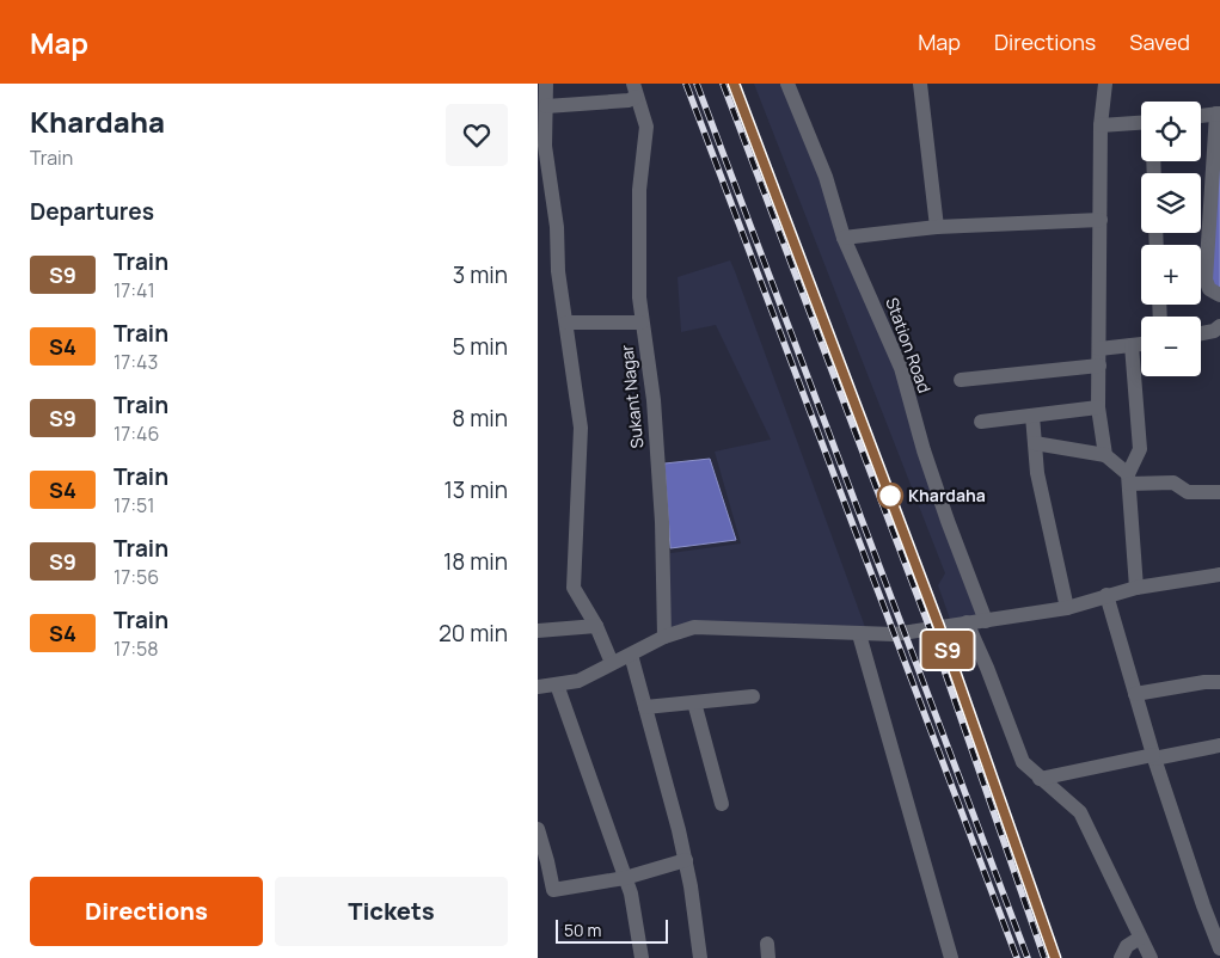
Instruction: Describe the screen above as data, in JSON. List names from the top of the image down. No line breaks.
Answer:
{"streets":{"street":["Station Road","Sukant Nagar"]},"places":["Khardaha"],"scale_bar":"50 m","page":{"header":"Map","nav":["Map","Directions","Saved"],"heading":[["Khardaha","Train"],"Departures"],"on_map":"S9","map_buttons":["+","−"],"list":[{"mark":"S9","name":"Train","note":"17:41","value":"3 min"},{"mark":"S4","name":"Train","note":"17:43","value":"5 min"},{"mark":"S9","name":"Train","note":"17:46","value":"8 min"},{"mark":"S4","name":"Train","note":"17:51","value":"13 min"},{"mark":"S9","name":"Train","note":"17:56","value":"18 min"},{"mark":"S4","name":"Train","note":"17:58","value":"20 min"}],"buttons":["Directions","Tickets"],"scale":"50 m"}}
